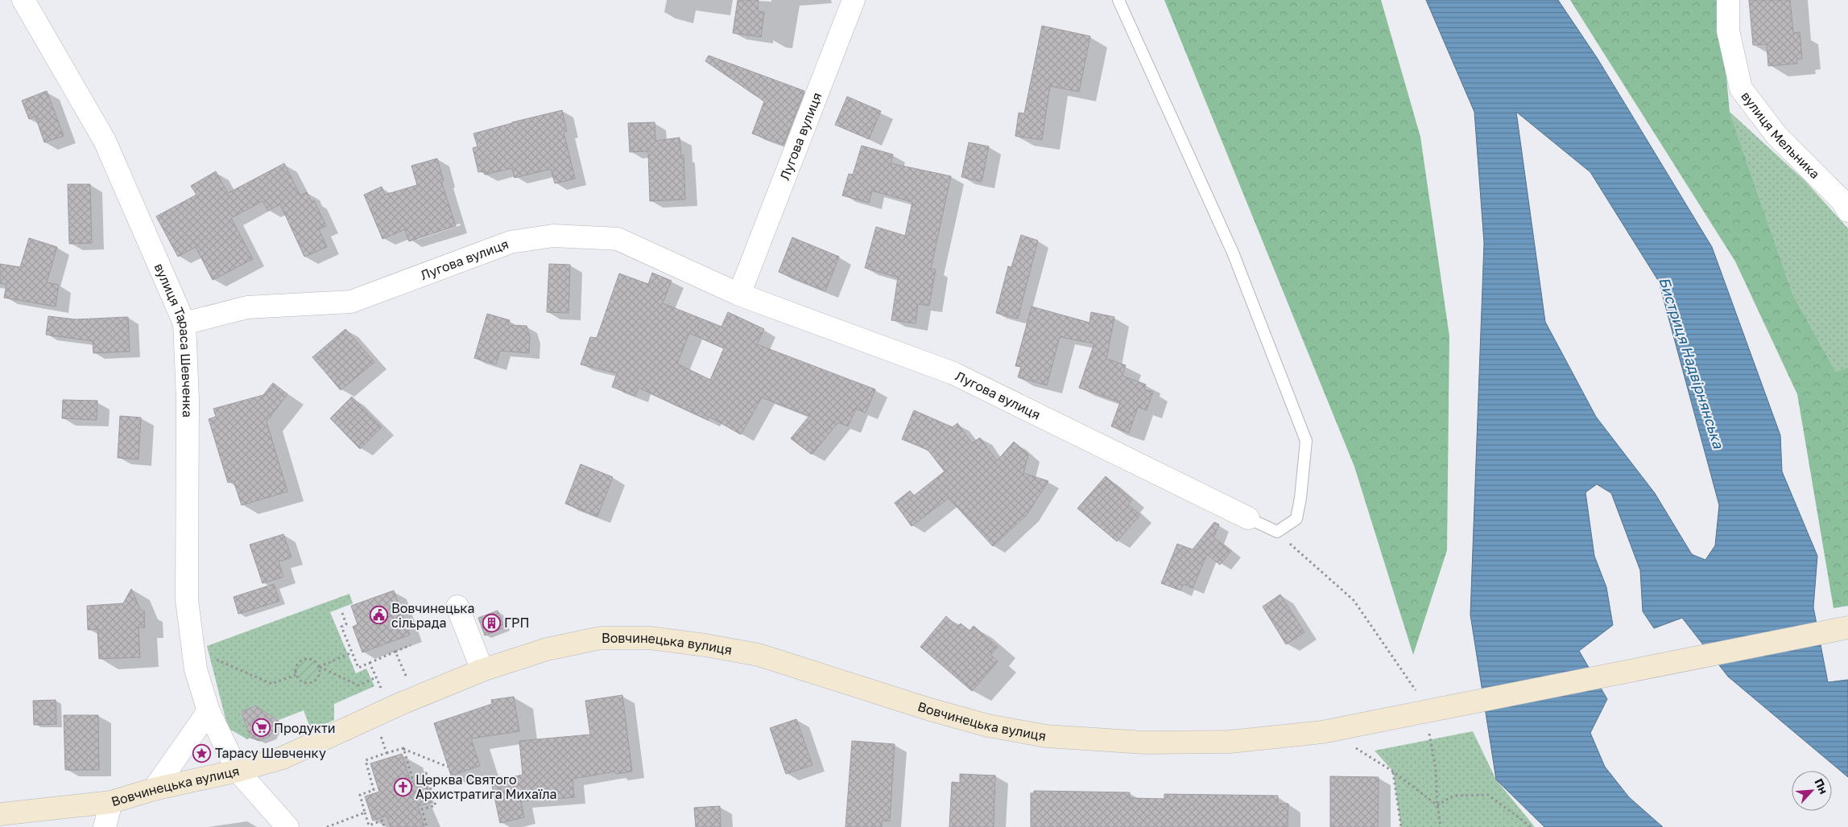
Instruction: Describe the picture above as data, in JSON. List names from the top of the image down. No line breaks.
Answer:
{"streets":{"street":["вулиця Мельника","Лугова вулиця","вулиця Тараса Шевченка","Вовчинецька вулиця"]},"crossings":[["Лугова вулиця","вулиця Тараса Шевченка"],["вулиця Тараса Шевченка","Вовчинецька вулиця"]],"water":["Бистриця Надвірнянська"],"places":{"public building":["Вовчинецька сільрада"],"building":["ГРП"],"supermarket":["Продукти"],"place":["Тарасу Шевченку"],"church":["Церква Святого Архистратига Михаїла"]},"north":"top right"}
